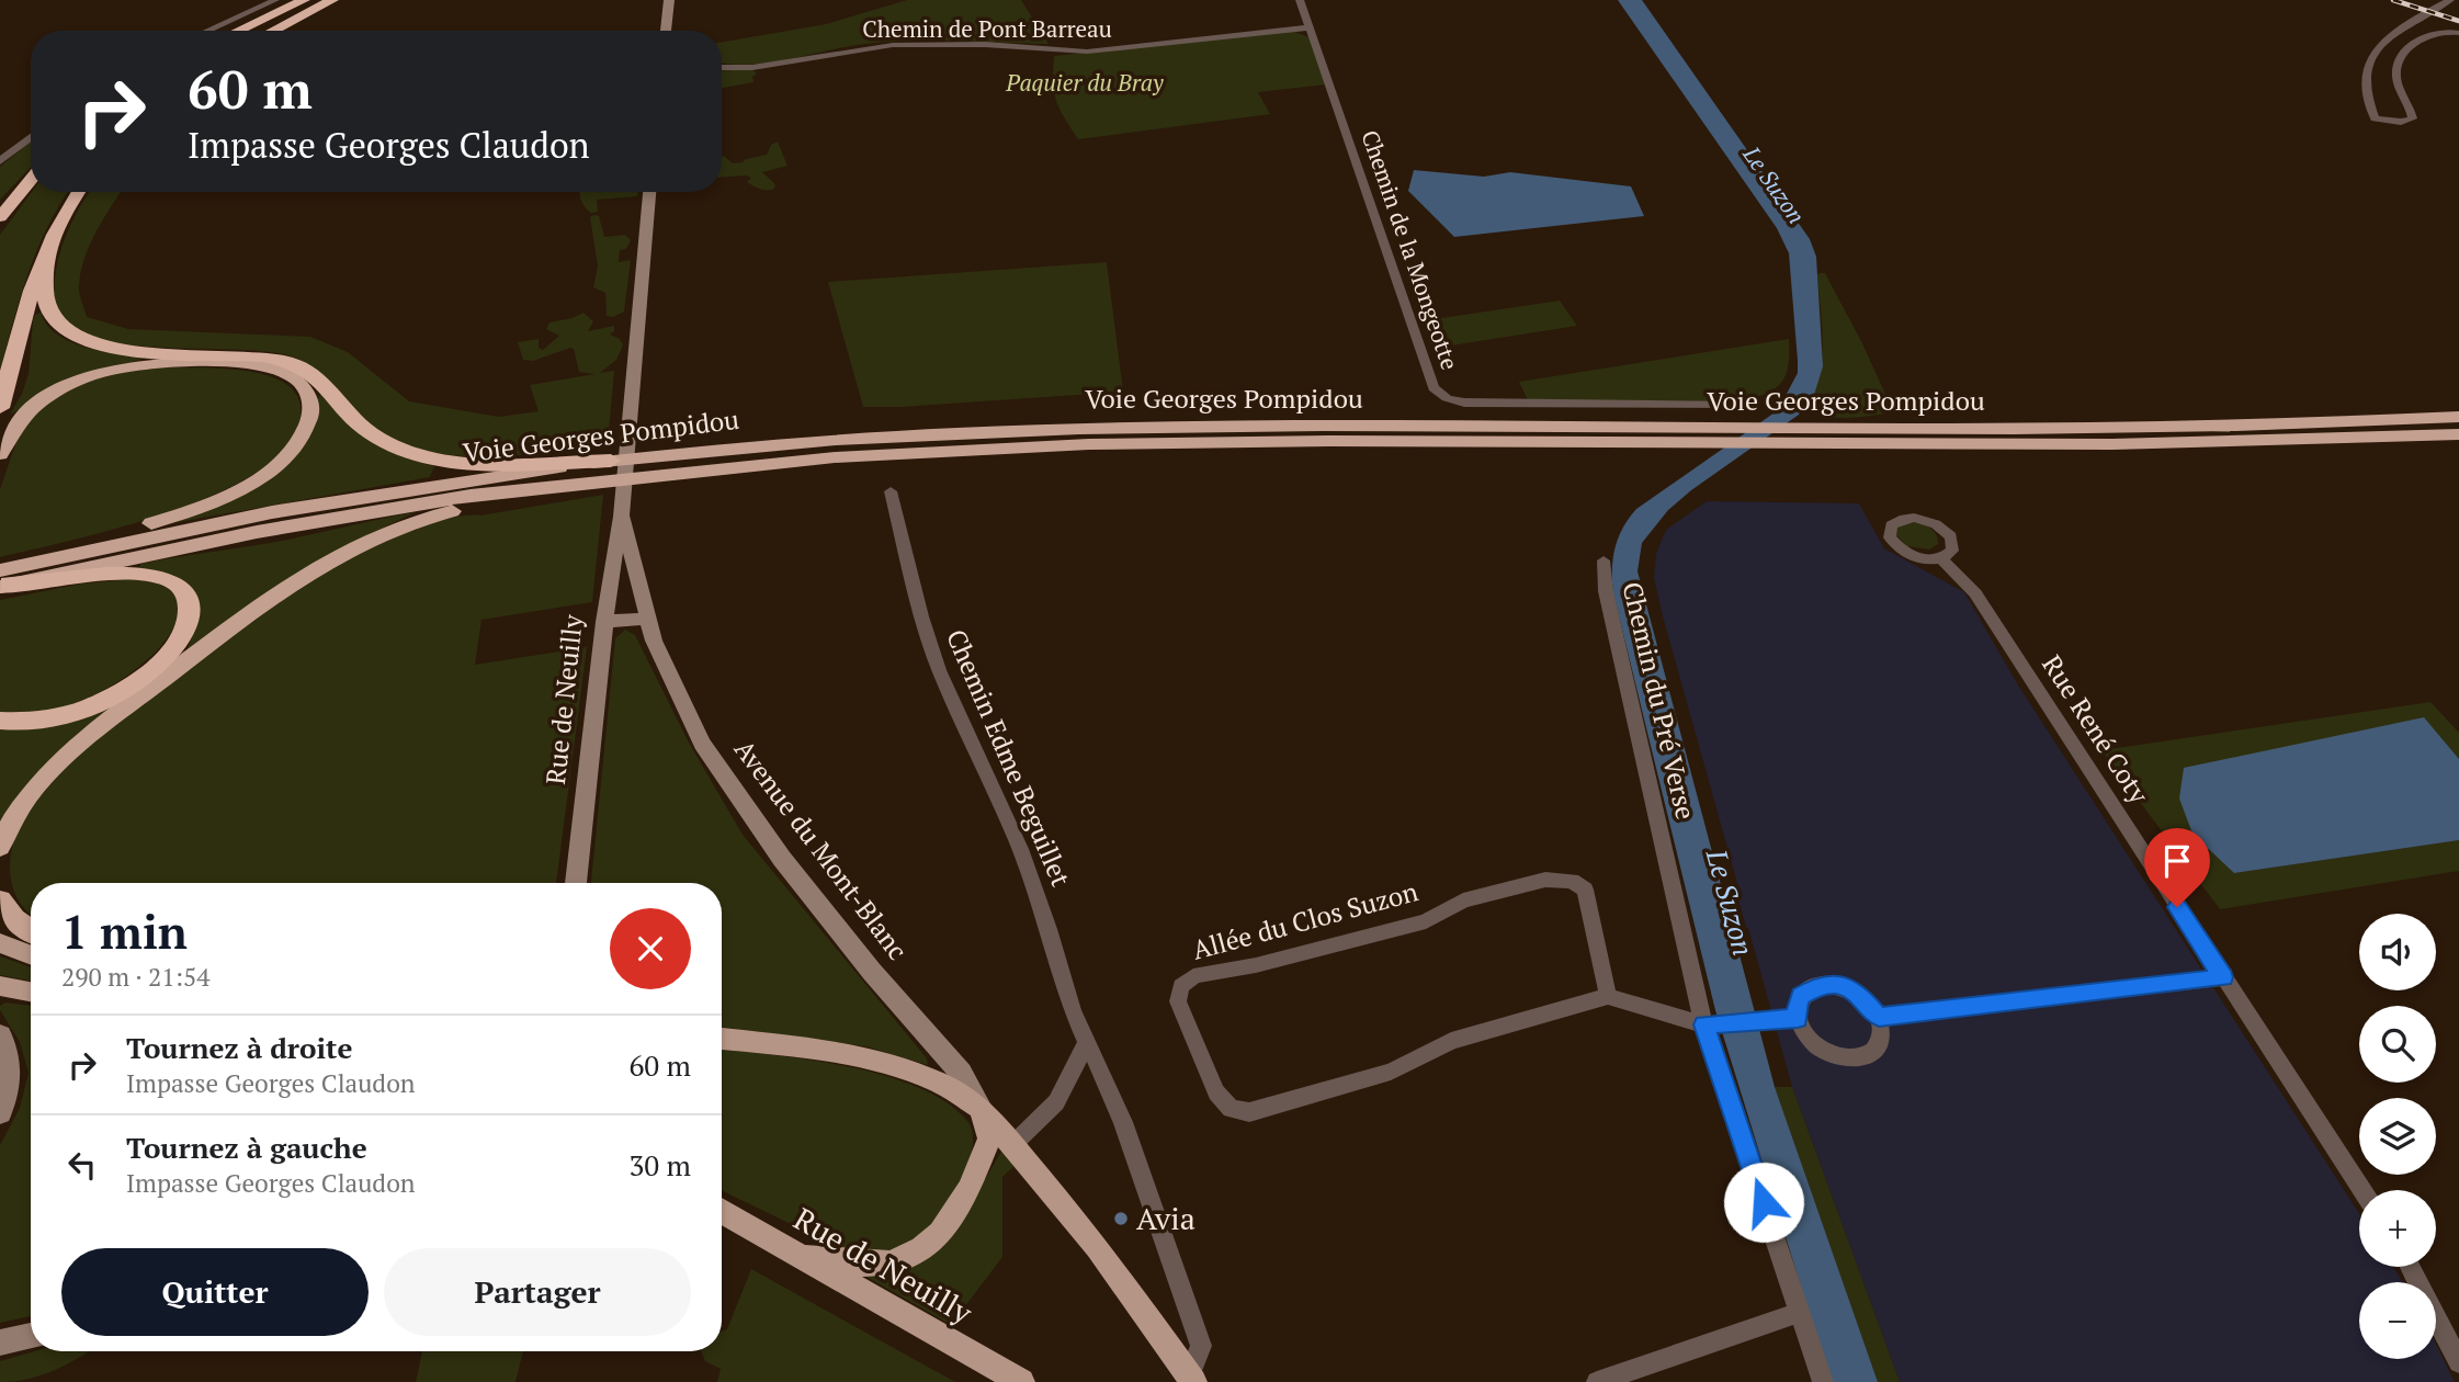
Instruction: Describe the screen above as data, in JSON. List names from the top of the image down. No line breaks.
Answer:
{"streets":{"highway":["Voie Georges Pompidou"],"main road":["Rue de Neuilly","Avenue du Mont-Blanc"],"street":["Chemin de Pont Barreau","Chemin de la Mongeotte","Chemin du Pré Verse","Rue René Coty","Chemin Edme Beguillet","Allée du Clos Suzon"]},"crossings":[["Chemin de Pont Barreau","Chemin de la Mongeotte"],["Rue de Neuilly","Avenue du Mont-Blanc"],["Chemin Edme Beguillet","Avenue du Mont-Blanc"]],"water":["Le Suzon"],"parks":["Paquier du Bray"],"places":["Avia"],"page":{"turn":["60 m","Impasse Georges Claudon"],"heading":["1 min","290 m · 21:54"],"map_buttons":["+","−"],"list":[{"name":"Tournez à droite","note":"Impasse Georges Claudon","value":"60 m"},{"name":"Tournez à gauche","note":"Impasse Georges Claudon","value":"30 m"}],"buttons":["Quitter","Partager"]}}
